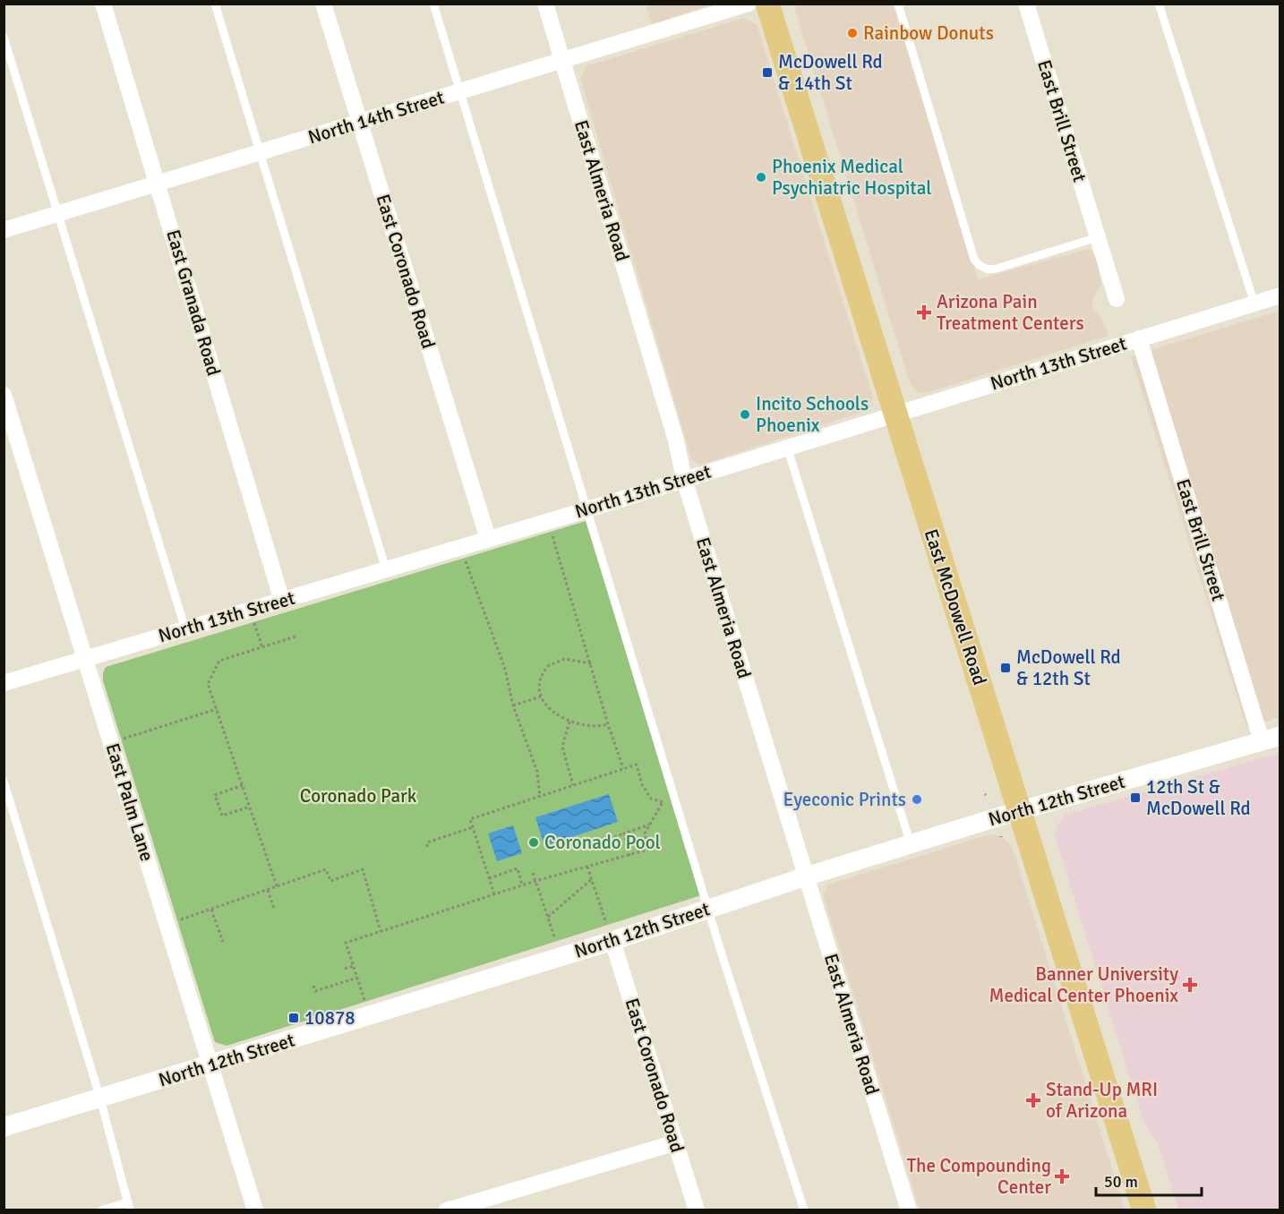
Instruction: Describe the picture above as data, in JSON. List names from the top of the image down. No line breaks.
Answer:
{"streets":{"main road":["East McDowell Road"],"street":["North 14th Street","East Brill Street","East Almeria Road","East Coronado Road","East Granada Road","North 13th Street","North 12th Street","East Palm Lane"]},"crossings":[["North 14th Street","East Almeria Road"],["North 14th Street","East Coronado Road"],["North 14th Street","East Granada Road"],["East Brill Street","North 13th Street"],["East Brill Street","North 12th Street"],["East Almeria Road","North 13th Street"],["East Almeria Road","North 12th Street"],["East Coronado Road","North 13th Street"],["East Coronado Road","North 12th Street"],["East Granada Road","North 13th Street"],["North 13th Street","East McDowell Road"],["North 13th Street","East Palm Lane"],["East McDowell Road","North 12th Street"],["North 12th Street","East Palm Lane"]],"parks":["Coronado Park"],"places":{"other":["Rainbow Donuts","Phoenix Medical Psychiatric Hospital","Incito Schools Phoenix","Eyeconic Prints","Coronado Pool"],"transit":["McDowell Rd & 14th St","McDowell Rd & 12th St","12th St & McDowell Rd","10878"],"health":["Arizona Pain Treatment Centers","Banner University Medical Center Phoenix","Stand-Up MRI of Arizona","The Compounding Center"]},"scale_bar":"50 m"}
